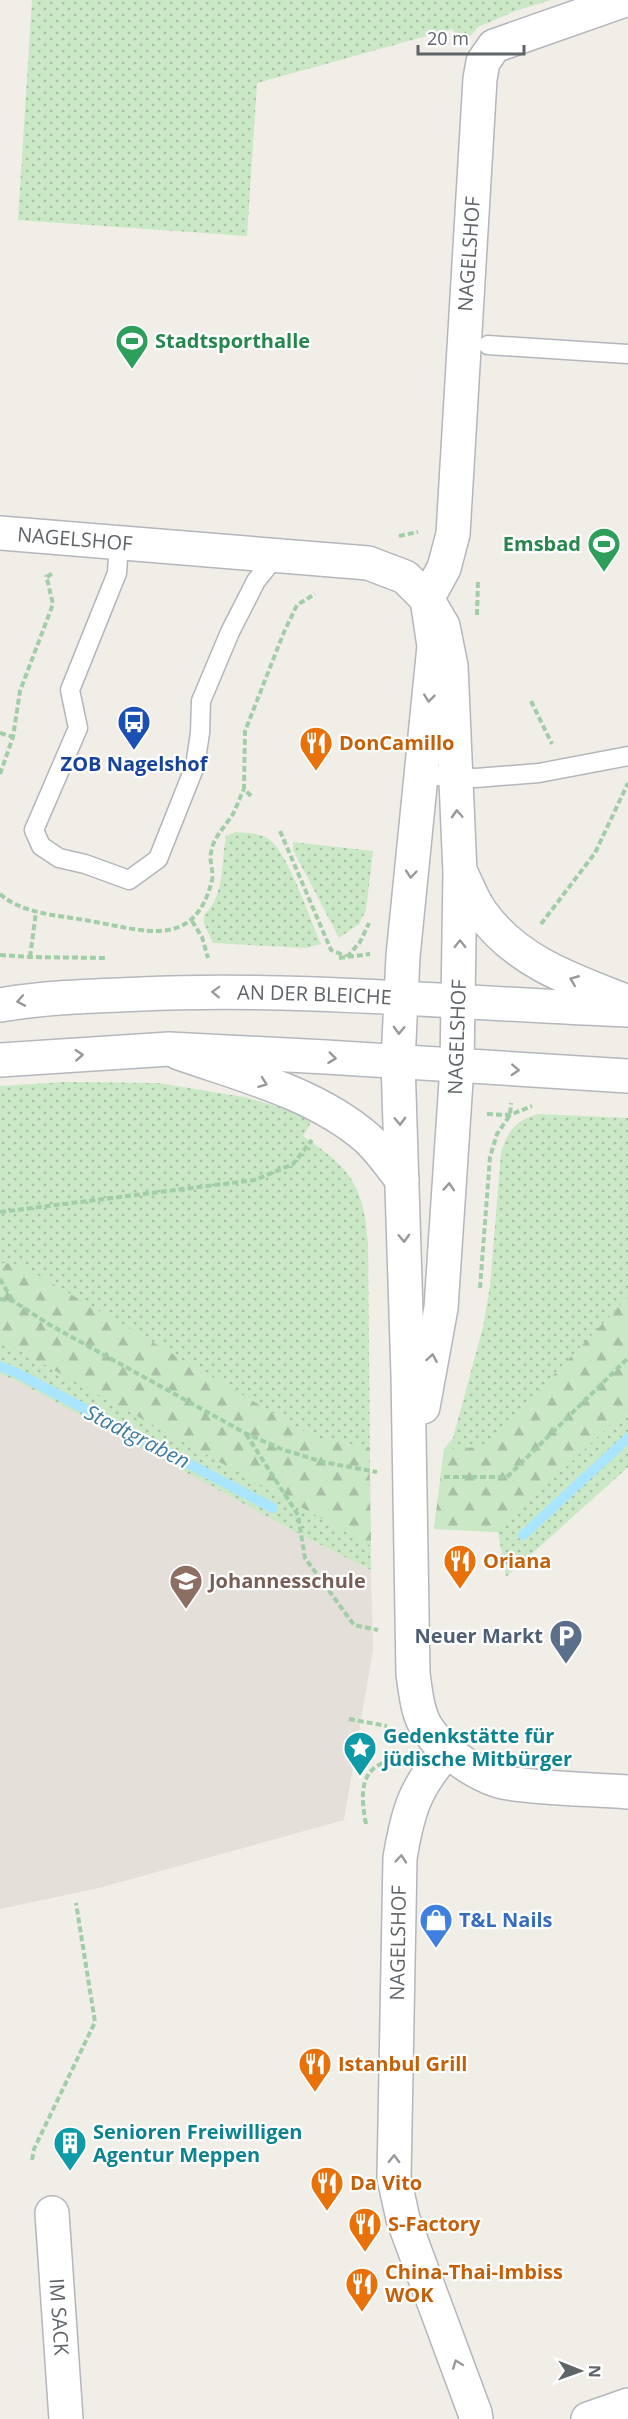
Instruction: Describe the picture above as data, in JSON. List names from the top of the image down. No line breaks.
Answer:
{"streets":{"street":["NAGELSHOF","AN DER BLEICHE","IM SACK"]},"crossings":[["NAGELSHOF","AN DER BLEICHE"]],"water":["Stadtgraben"],"places":{"sports":["Stadtsporthalle","Emsbad"],"bus stop":["ZOB Nagelshof"],"restaurant":["DonCamillo","Oriana","Istanbul Grill","Da Vito","S-Factory","China-Thai-Imbiss WOK"],"school or university":["Johannesschule"],"parking":["Neuer Markt"],"place":["Gedenkstätte für jüdische Mitbürger"],"shop":["T&L Nails"],"building":["Senioren Freiwilligen Agentur Meppen"]},"scale_bar":"20 m","north":"right"}
